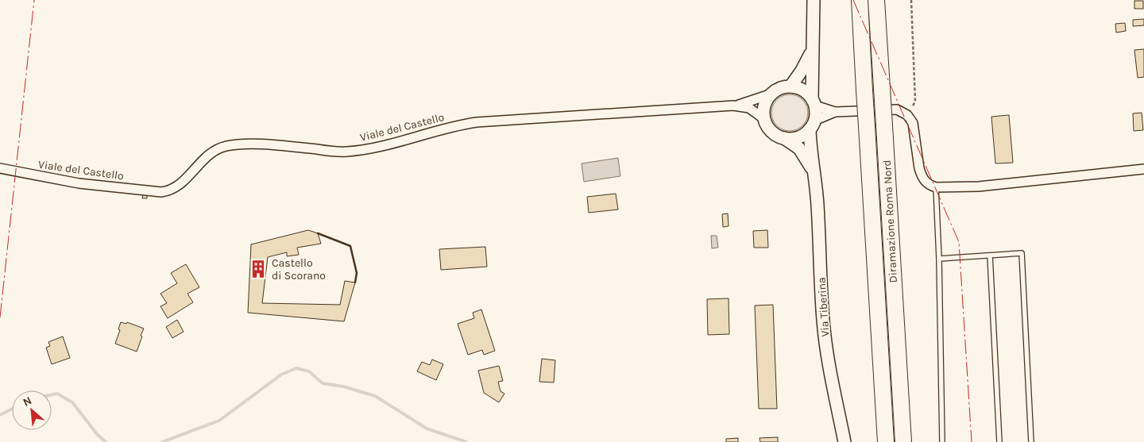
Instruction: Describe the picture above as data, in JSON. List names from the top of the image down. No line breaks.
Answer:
{"streets":{"highway":["Diramazione Roma Nord"],"main road":["Via Tiberina"],"street":["Viale del Castello"]},"places":{"building":["Castello di Scorano"]},"north":"top left"}
